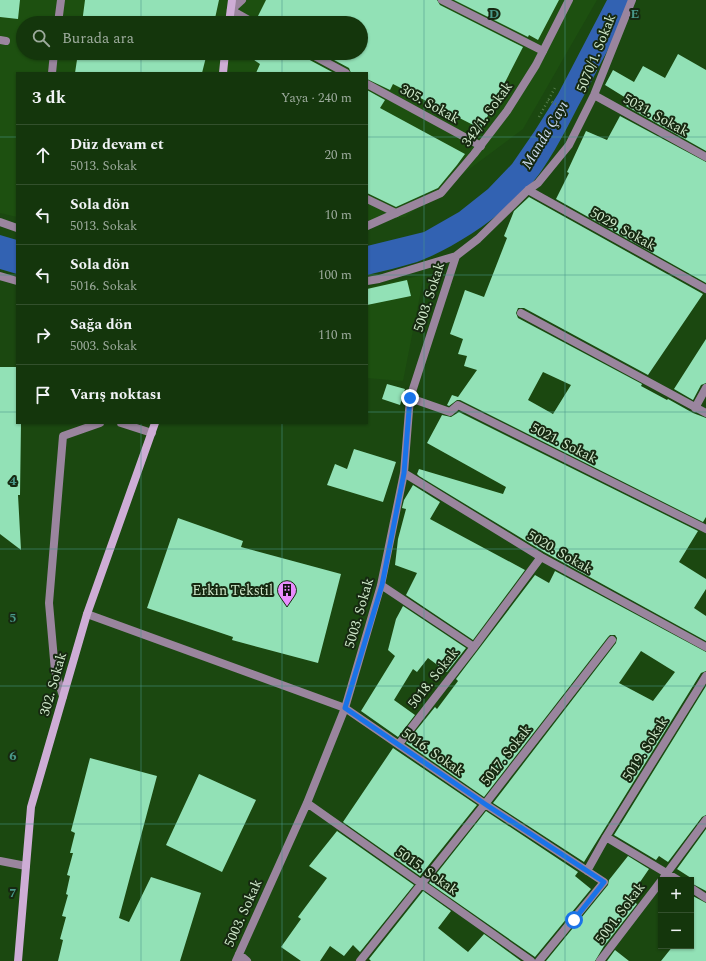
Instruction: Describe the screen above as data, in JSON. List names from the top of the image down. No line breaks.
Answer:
{"streets":{"street":["5070/1. Sokak","305. Sokak","342/1. Sokak","5031. Sokak","5029. Sokak","5003. Sokak","5021. Sokak","5020. Sokak","5018. Sokak","302. Sokak","5019. Sokak","5016. Sokak","5017. Sokak","5015. Sokak","5001. Sokak"]},"crossings":[["5070/1. Sokak","5031. Sokak"],["5070/1. Sokak","5029. Sokak"],["5070/1. Sokak","5003. Sokak"],["305. Sokak","342/1. Sokak"],["5003. Sokak","5021. Sokak"],["5003. Sokak","5020. Sokak"],["5003. Sokak","5018. Sokak"],["5003. Sokak","5016. Sokak"],["5003. Sokak","5015. Sokak"],["5020. Sokak","5018. Sokak"],["5018. Sokak","5016. Sokak"],["302. Sokak","5016. Sokak"],["5019. Sokak","5016. Sokak"],["5016. Sokak","5017. Sokak"],["5017. Sokak","5015. Sokak"]],"water":["Manda Çayı"],"places":{"building":["Erkin Tekstil"]},"page":{"search":"Burada ara","heading":["3 dk","Yaya · 240 m"],"list":[["Düz devam et","5013. Sokak","20 m"],["Sola dön","5013. Sokak","10 m"],["Sola dön","5016. Sokak","100 m"],["Sağa dön","5003. Sokak","110 m"],"Varış noktası"],"map_buttons":["+","−"]},"grid":{"columns":["D","E"],"rows":["4","5","6","7"]}}
